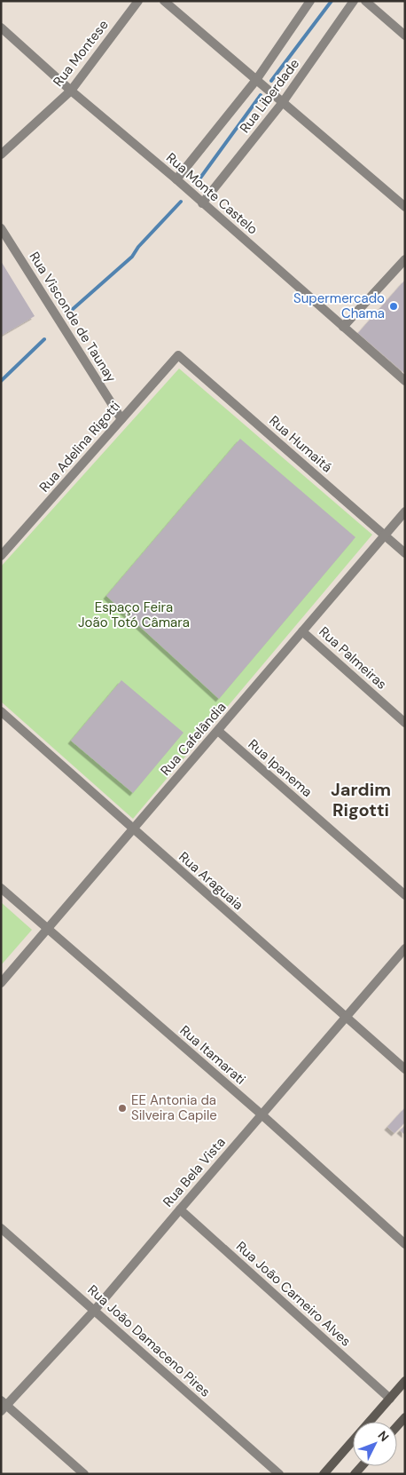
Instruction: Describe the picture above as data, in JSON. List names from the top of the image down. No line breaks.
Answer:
{"streets":{"street":["Rua Montese","Rua Liberdade","Rua Monte Castelo","Rua Visconde de Taunay","Rua Humaitá","Rua Adelina Rigotti","Rua Palmeiras","Rua Cafelândia","Rua Ipanema","Rua Araguaia","Rua Itamarati","Rua Bela Vista","Rua João Carneiro Alves","Rua João Damaceno Pires"]},"crossings":[["Rua Montese","Rua Monte Castelo"],["Rua Liberdade","Rua Monte Castelo"],["Rua Visconde de Taunay","Rua Adelina Rigotti"],["Rua Humaitá","Rua Adelina Rigotti"],["Rua Humaitá","Rua Cafelândia"],["Rua Palmeiras","Rua Cafelândia"],["Rua Cafelândia","Rua Ipanema"],["Rua Cafelândia","Rua Araguaia"],["Rua Cafelândia","Rua Itamarati"],["Rua Araguaia","Rua Bela Vista"],["Rua Itamarati","Rua Bela Vista"],["Rua Bela Vista","Rua João Carneiro Alves"],["Rua Bela Vista","Rua João Damaceno Pires"]],"districts":["Jardim Rigotti"],"parks":["Espaço Feira João Totó Câmara"],"places":["Supermercado Chama","EE Antonia da Silveira Capile"],"north":"top right"}
